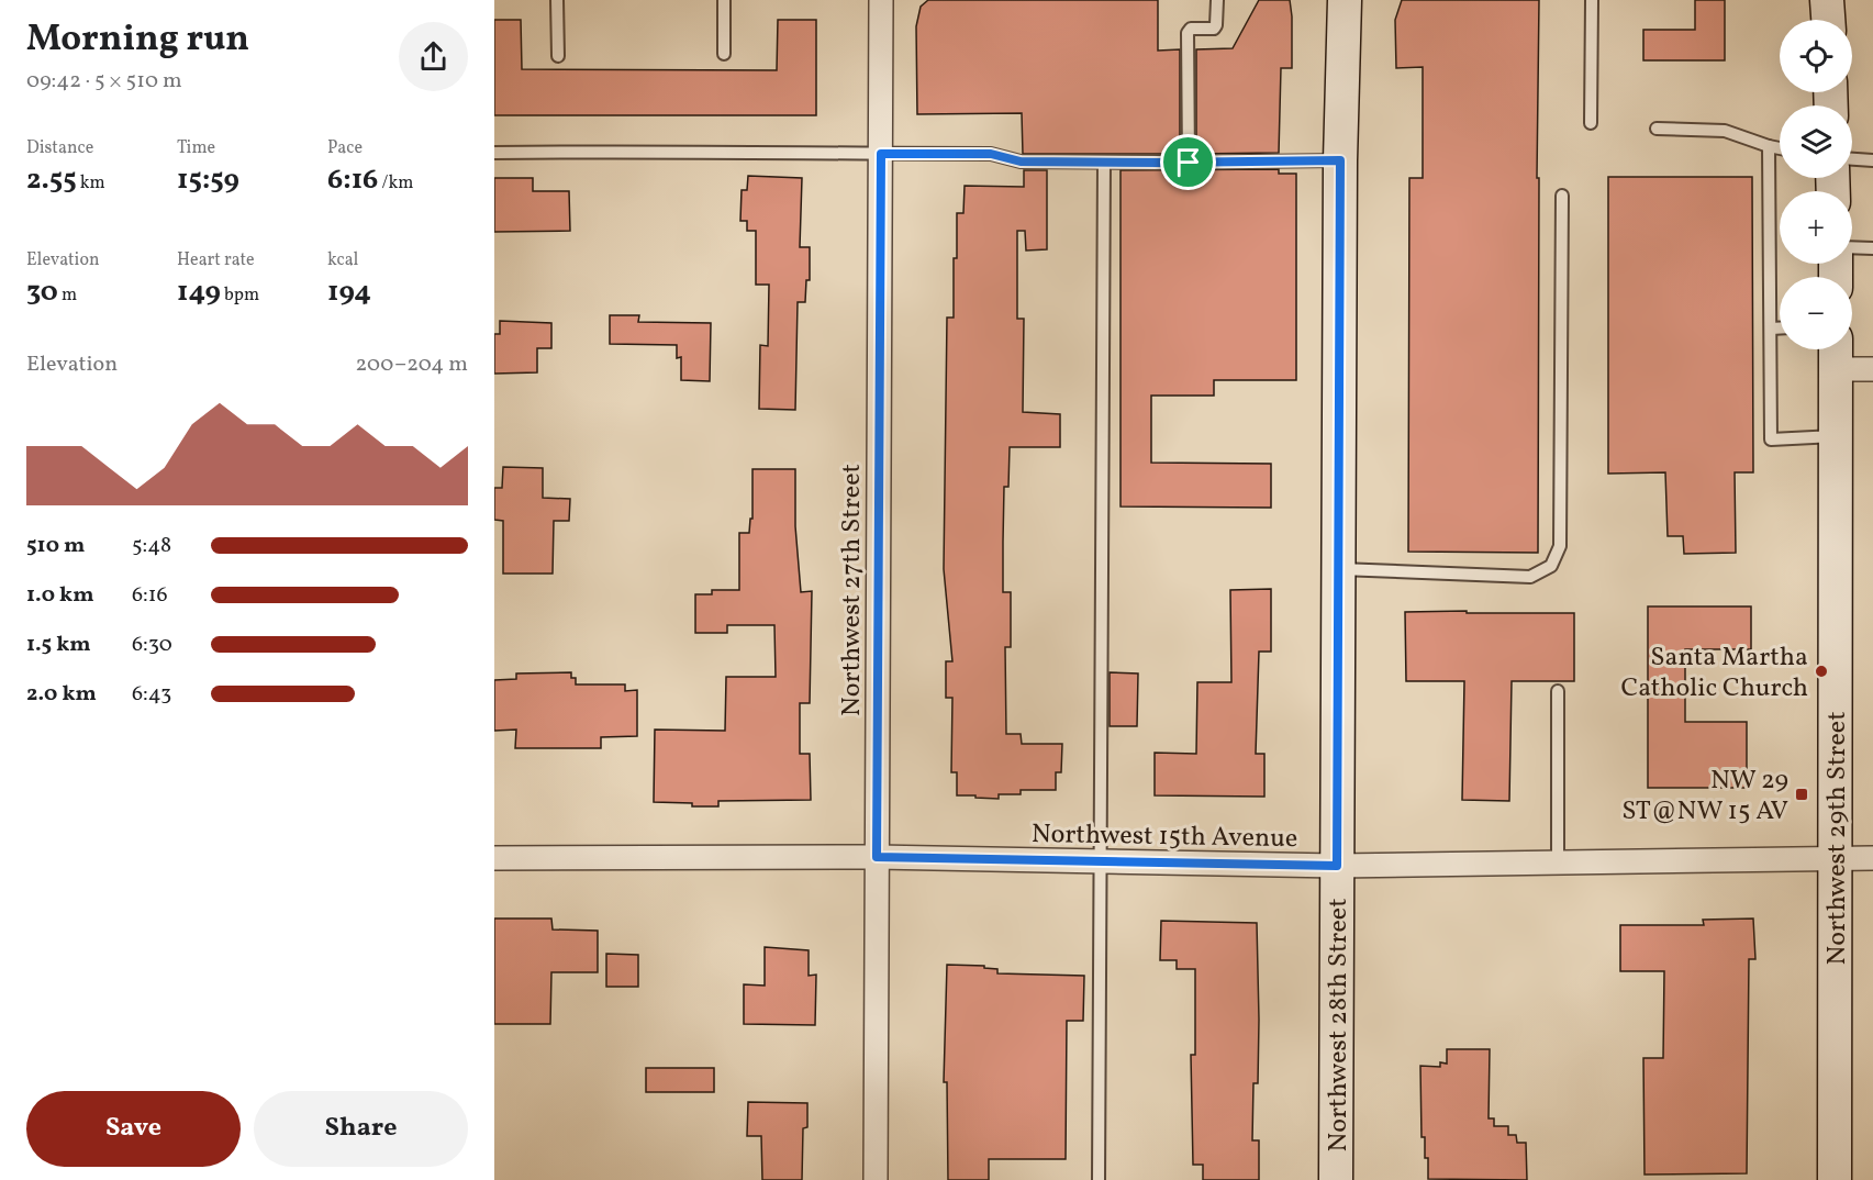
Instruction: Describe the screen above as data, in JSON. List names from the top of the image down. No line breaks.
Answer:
{"streets":{"street":["Northwest 27th Street","Northwest 15th Avenue","Northwest 29th Street","Northwest 28th Street"]},"crossings":[["Northwest 27th Street","Northwest 15th Avenue"],["Northwest 15th Avenue","Northwest 29th Street"],["Northwest 15th Avenue","Northwest 28th Street"]],"places":{"other":["Santa Martha Catholic Church"],"transit":["NW 29 ST@NW 15 AV"]},"page":{"heading":["Morning run","09:42 · 5 × 510 m"],"map_buttons":["+","−"],"stats":[["Distance","2.55 km"],["Time","15:59"],["Pace","6:16 /km"],["Elevation","30 m"],["Heart rate","149 bpm"],["kcal","194"]],"chart":["Elevation","200–204 m"],"list":[{"name":"510 m","note":"5:48"},{"name":"1.0 km","note":"6:16"},{"name":"1.5 km","note":"6:30"},{"name":"2.0 km","note":"6:43"}],"buttons":["Save","Share"]}}
